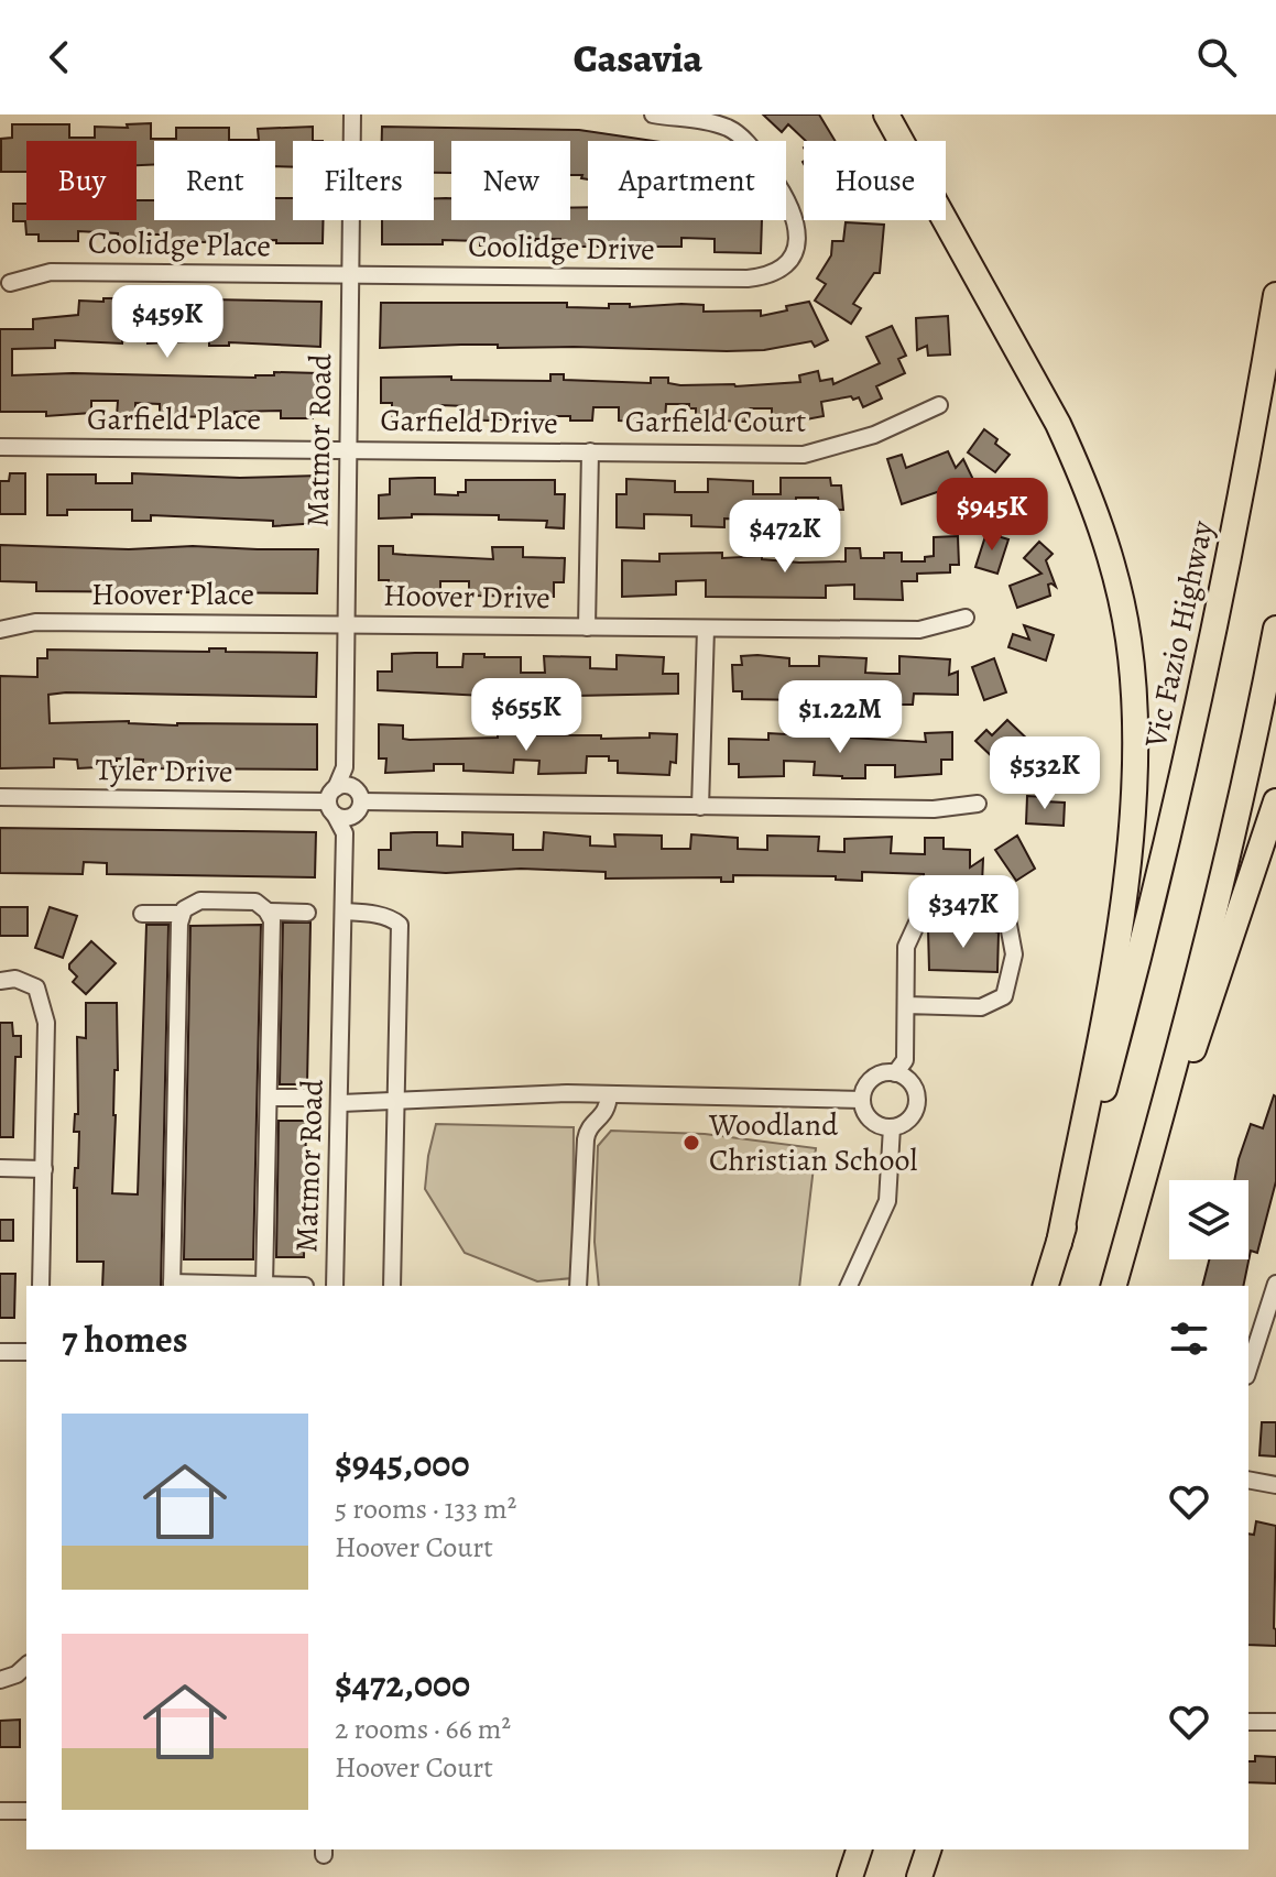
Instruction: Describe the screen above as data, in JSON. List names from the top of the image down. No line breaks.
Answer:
{"streets":{"highway":["Vic Fazio Highway"],"street":["Coolidge Place","Coolidge Drive","Garfield Place","Garfield Drive","Garfield Court","Matmor Road","Hoover Place","Hoover Drive","Tyler Drive"]},"crossings":[["Coolidge Place","Coolidge Drive"],["Coolidge Place","Matmor Road"],["Coolidge Drive","Matmor Road"],["Garfield Place","Garfield Drive"],["Garfield Place","Matmor Road"],["Garfield Drive","Garfield Court"],["Garfield Drive","Matmor Road"],["Garfield Drive","Hoover Drive"],["Garfield Court","Hoover Drive"],["Matmor Road","Hoover Place"],["Matmor Road","Hoover Drive"],["Matmor Road","Tyler Drive"],["Hoover Place","Hoover Drive"]],"places":["Woodland Christian School"],"page":{"header":"Casavia","chip":["Buy","Rent","Filters","New","Apartment","House"],"price":["$459K","$945K","$472K","$655K","$1.22M","$532K","$347K"],"heading":"7 homes","list":[{"name":"$945,000","note":"5 rooms · 133 m² · Hoover Court"},{"name":"$472,000","note":"2 rooms · 66 m² · Hoover Court"}]}}
